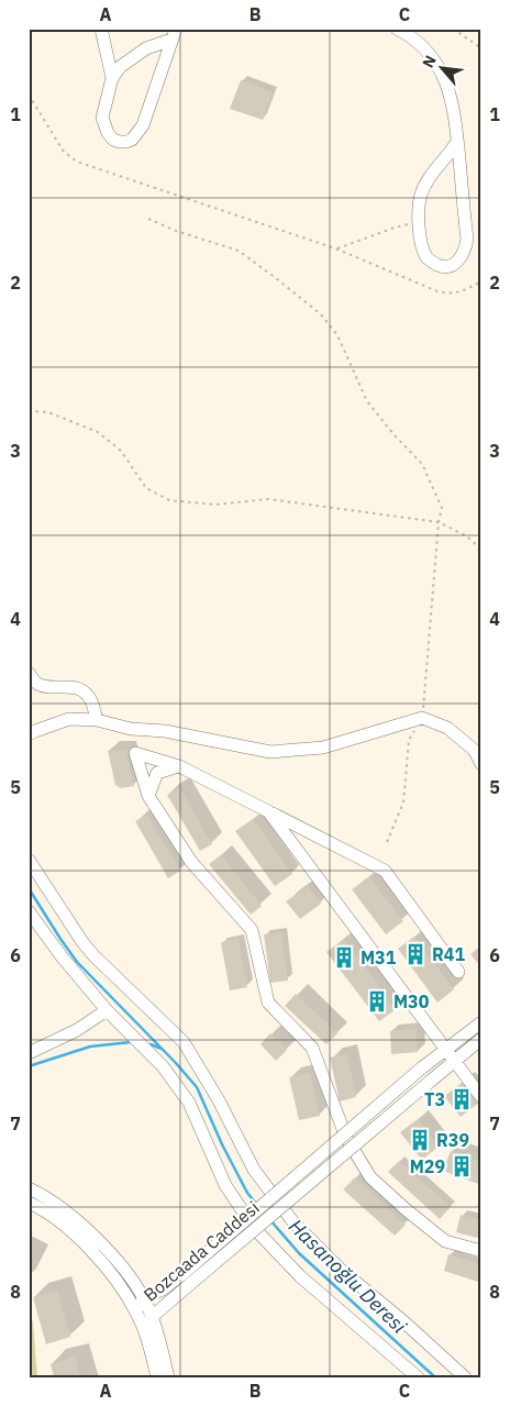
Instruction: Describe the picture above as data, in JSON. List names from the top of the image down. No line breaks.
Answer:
{"streets":{"street":["Bozcaada Caddesi"]},"water":["Hasanoğlu Deresi"],"places":{"building":["R41","M31","M30","T3","R39","M29"]},"north":"top left","grid":{"columns":["A","B","C"],"rows":["1","2","3","4","5","6","7","8"]}}
